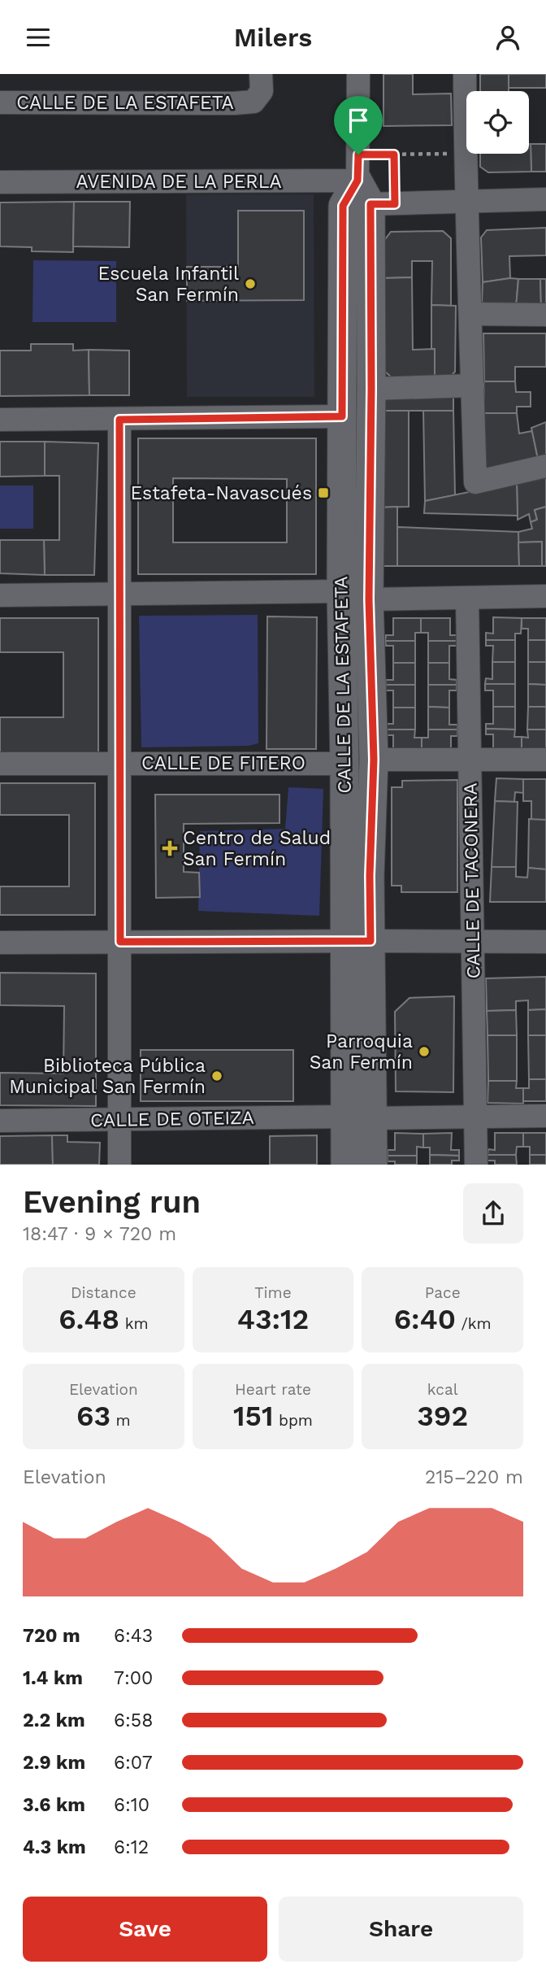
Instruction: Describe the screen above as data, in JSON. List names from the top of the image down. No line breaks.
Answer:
{"streets":{"street":["CALLE DE LA ESTAFETA","AVENIDA DE LA PERLA","CALLE DE FITERO","CALLE DE TACONERA","CALLE DE OTEIZA"]},"crossings":[["CALLE DE LA ESTAFETA","AVENIDA DE LA PERLA"],["CALLE DE LA ESTAFETA","CALLE DE FITERO"],["CALLE DE LA ESTAFETA","CALLE DE OTEIZA"],["CALLE DE TACONERA","CALLE DE OTEIZA"]],"places":{"other":["Escuela Infantil San Fermín","Parroquia San Fermín","Biblioteca Pública Municipal San Fermín"],"transit":["Estafeta-Navascués"],"health":["Centro de Salud San Fermín"]},"page":{"header":"Milers","heading":["Evening run","18:47 · 9 × 720 m"],"stats":[["Distance","6.48 km"],["Time","43:12"],["Pace","6:40 /km"],["Elevation","63 m"],["Heart rate","151 bpm"],["kcal","392"]],"chart":["Elevation","215–220 m"],"list":[{"name":"720 m","note":"6:43"},{"name":"1.4 km","note":"7:00"},{"name":"2.2 km","note":"6:58"},{"name":"2.9 km","note":"6:07"},{"name":"3.6 km","note":"6:10"},{"name":"4.3 km","note":"6:12"}],"buttons":["Save","Share"]}}
